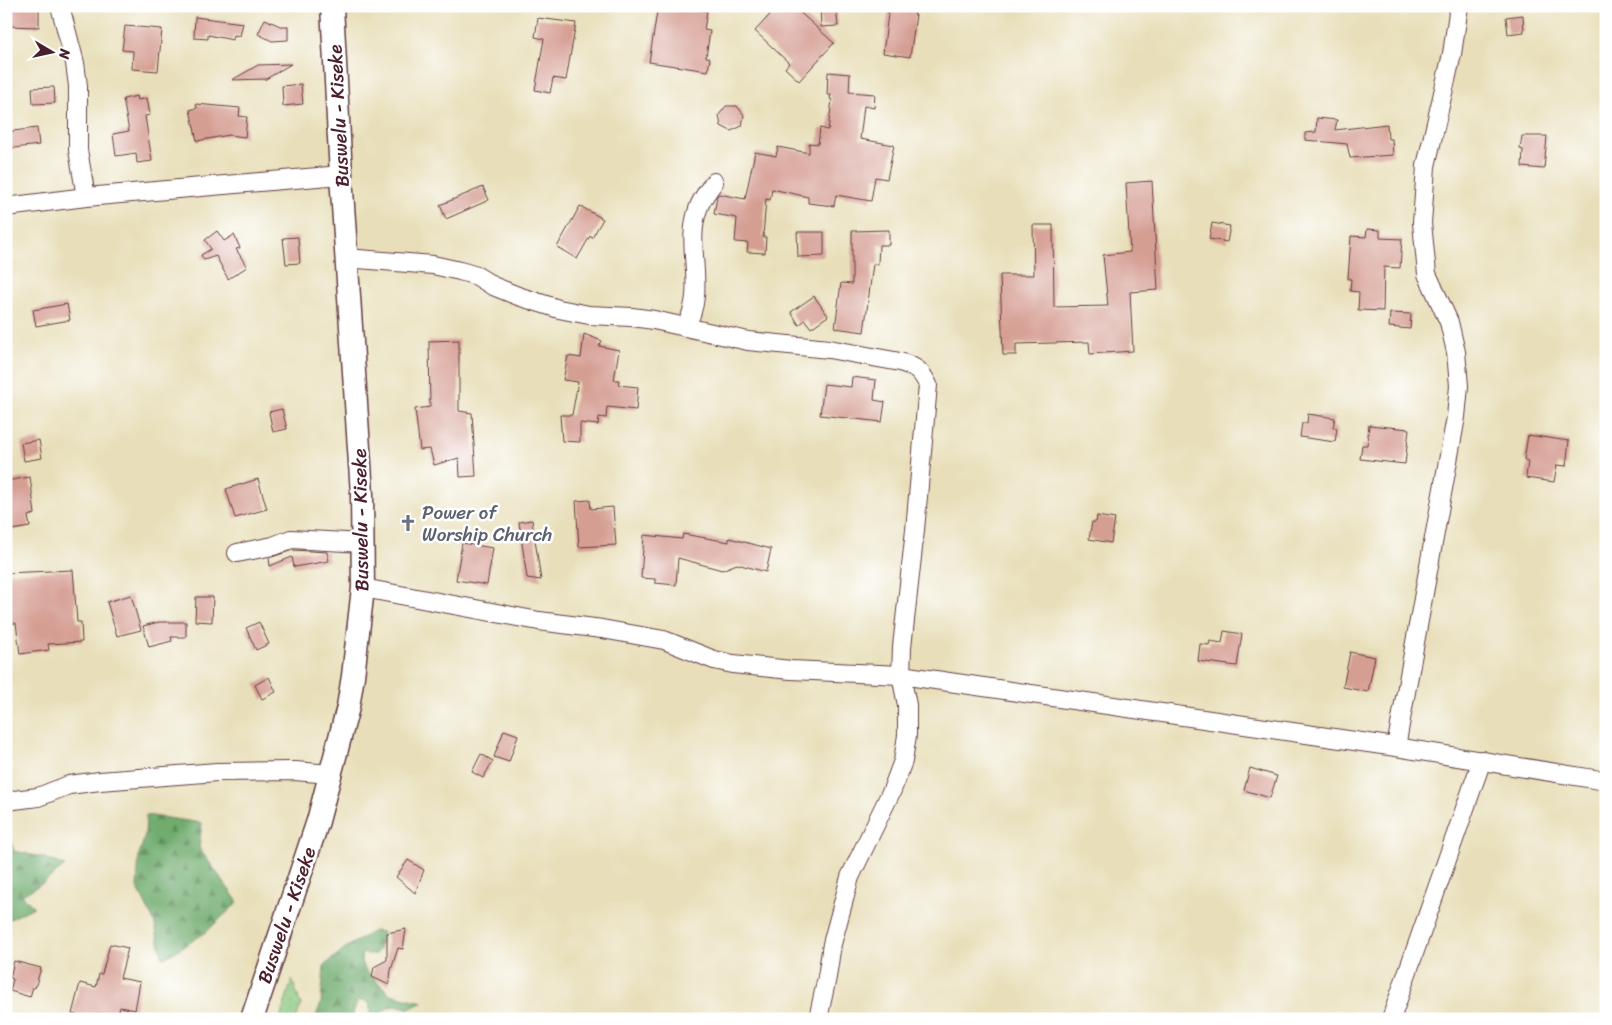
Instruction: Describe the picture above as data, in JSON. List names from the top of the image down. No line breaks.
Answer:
{"streets":{"main road":["Buswelu - Kiseke"]},"places":{"church":["Power of Worship Church"]},"north":"right"}
